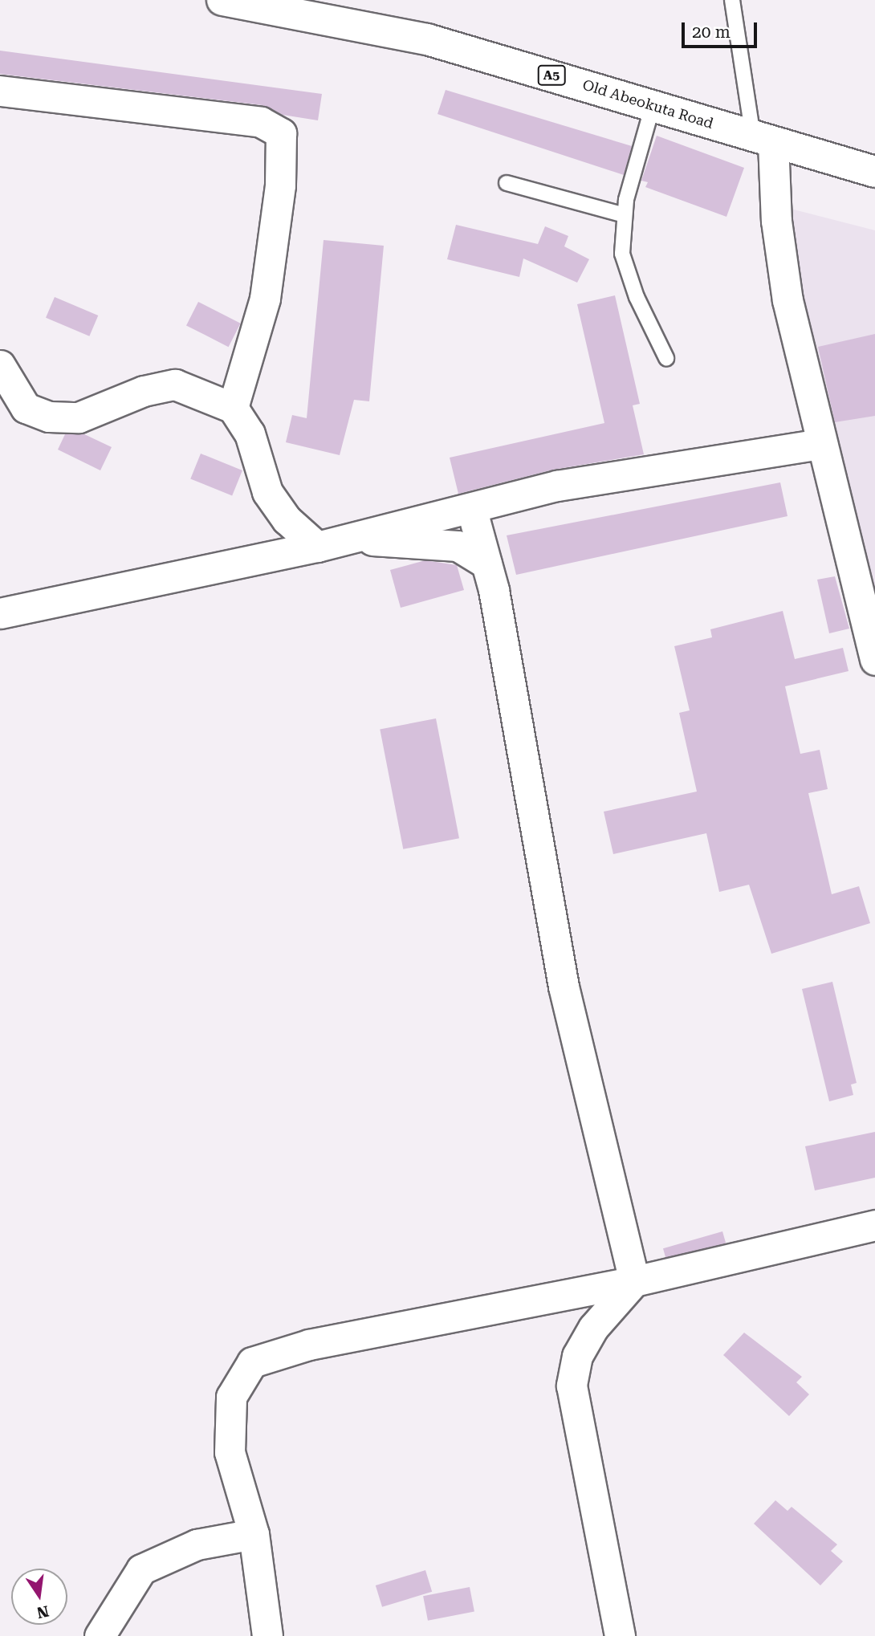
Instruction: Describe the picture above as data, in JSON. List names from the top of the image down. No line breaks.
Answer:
{"streets":{"highway":["A5","Old Abeokuta Road"]},"scale_bar":"20 m","north":"bottom"}
